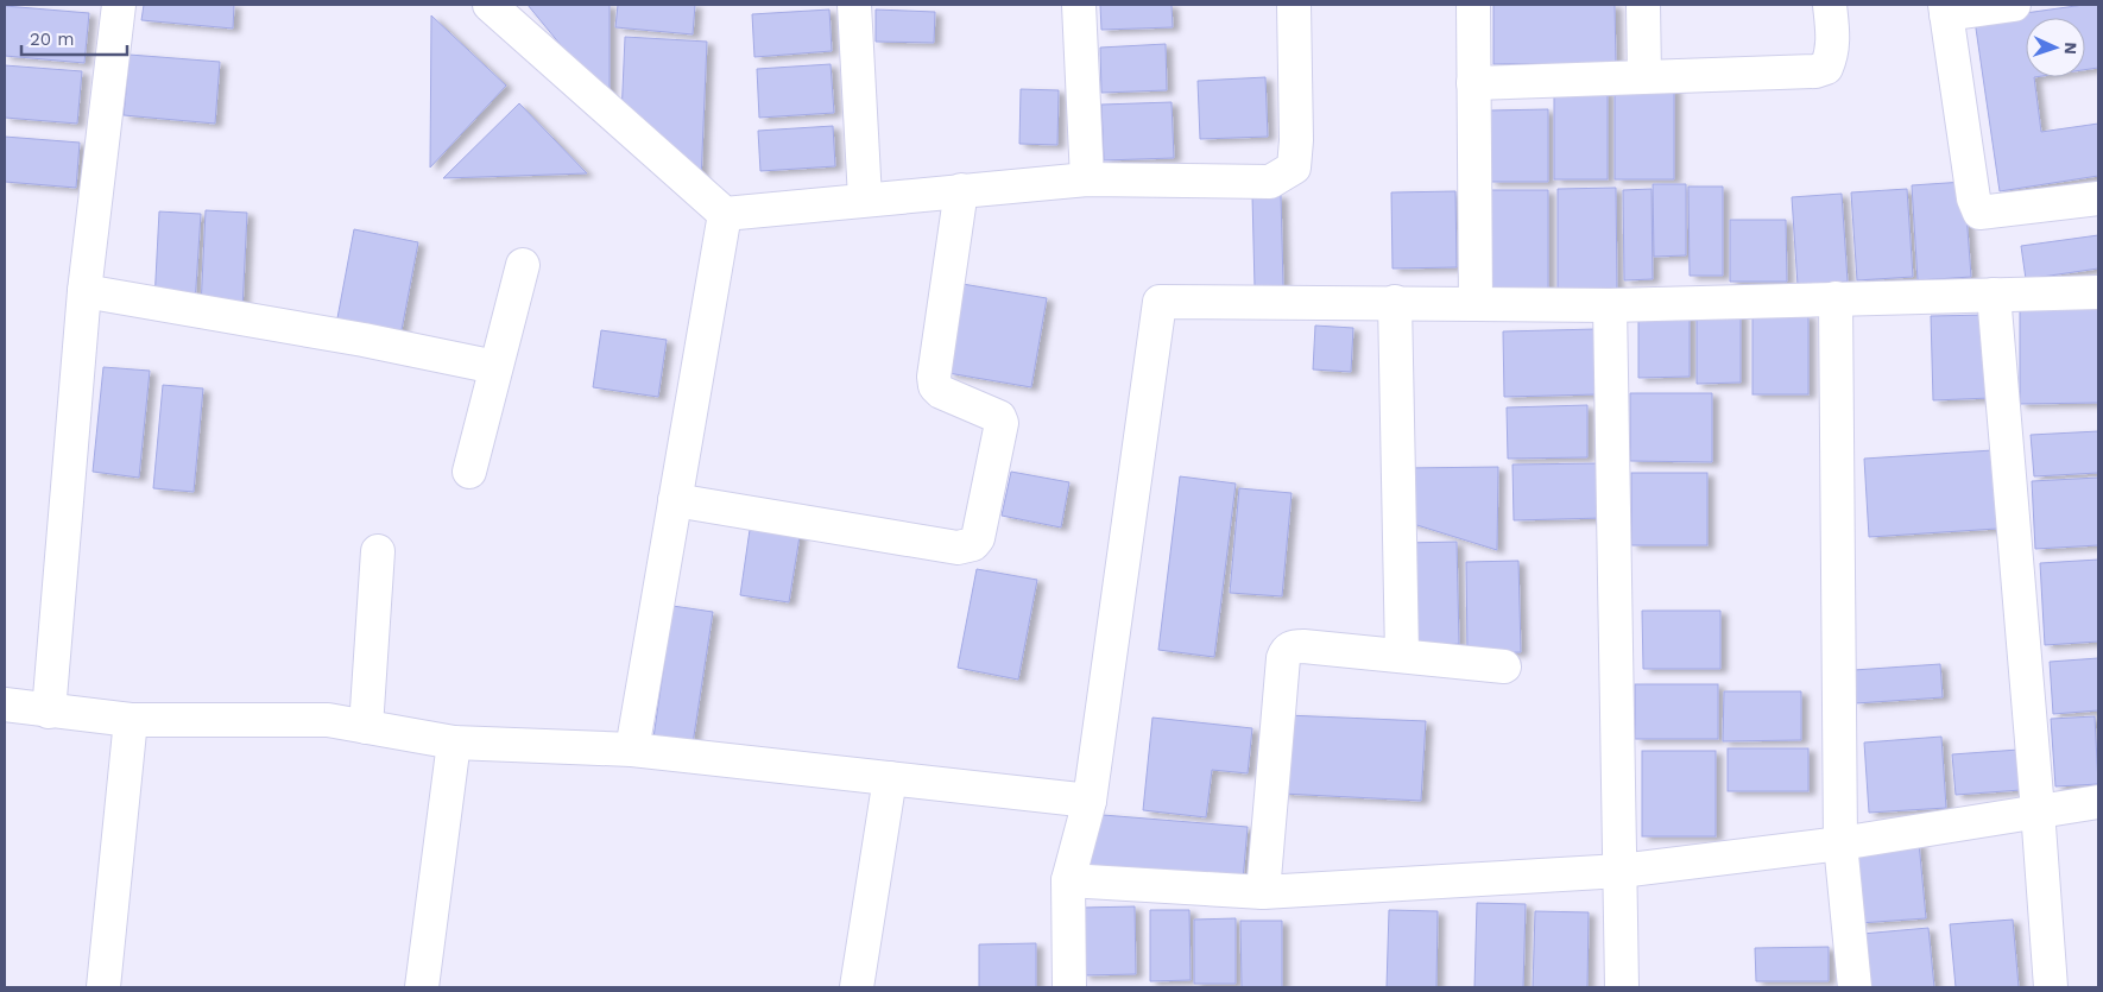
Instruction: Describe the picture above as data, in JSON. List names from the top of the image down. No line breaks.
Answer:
{"scale_bar":"20 m","north":"right"}
